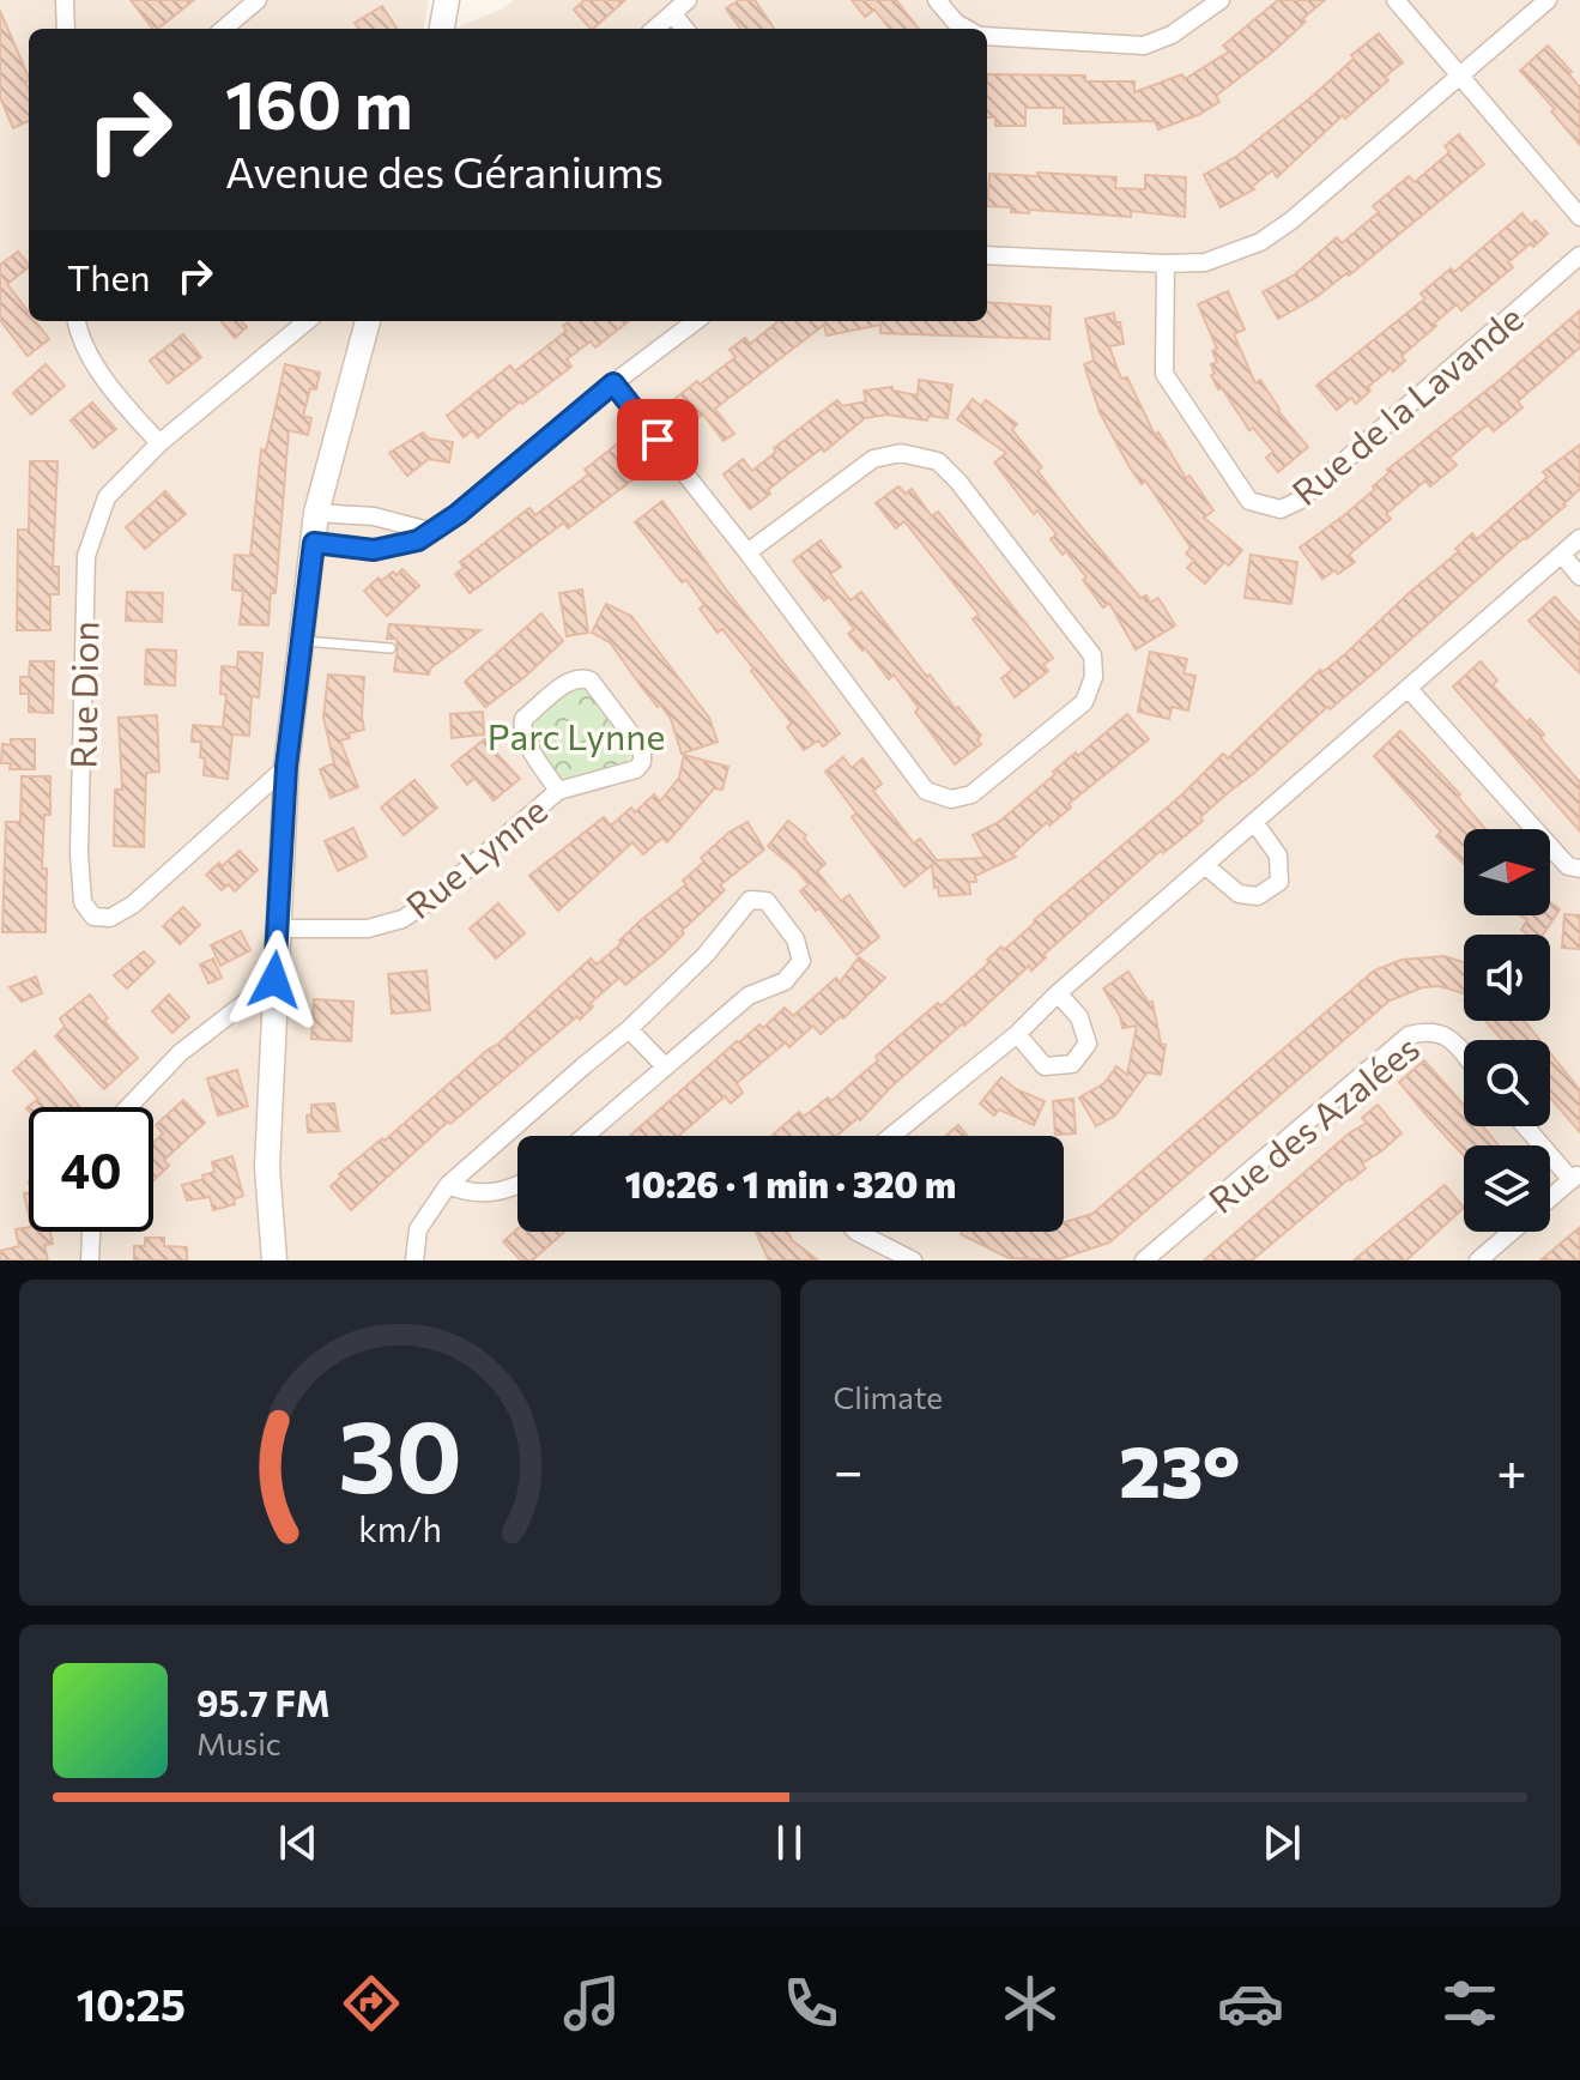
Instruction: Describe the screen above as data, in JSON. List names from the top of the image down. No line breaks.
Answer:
{"streets":{"street":["Rue de la Lavande","Rue Dion","Rue Lynne","Rue des Azalées"]},"parks":["Parc Lynne"],"north":"right","page":{"turn":["160 m","Avenue des Géraniums"],"then":"Then","limit":"40","trip":"10:26 · 1 min · 320 m","tile":"Climate","heat":["−","23°","+"],"song":["95.7 FM","Music"],"tabs":"10:25","gauge":["30","km/h"]}}
